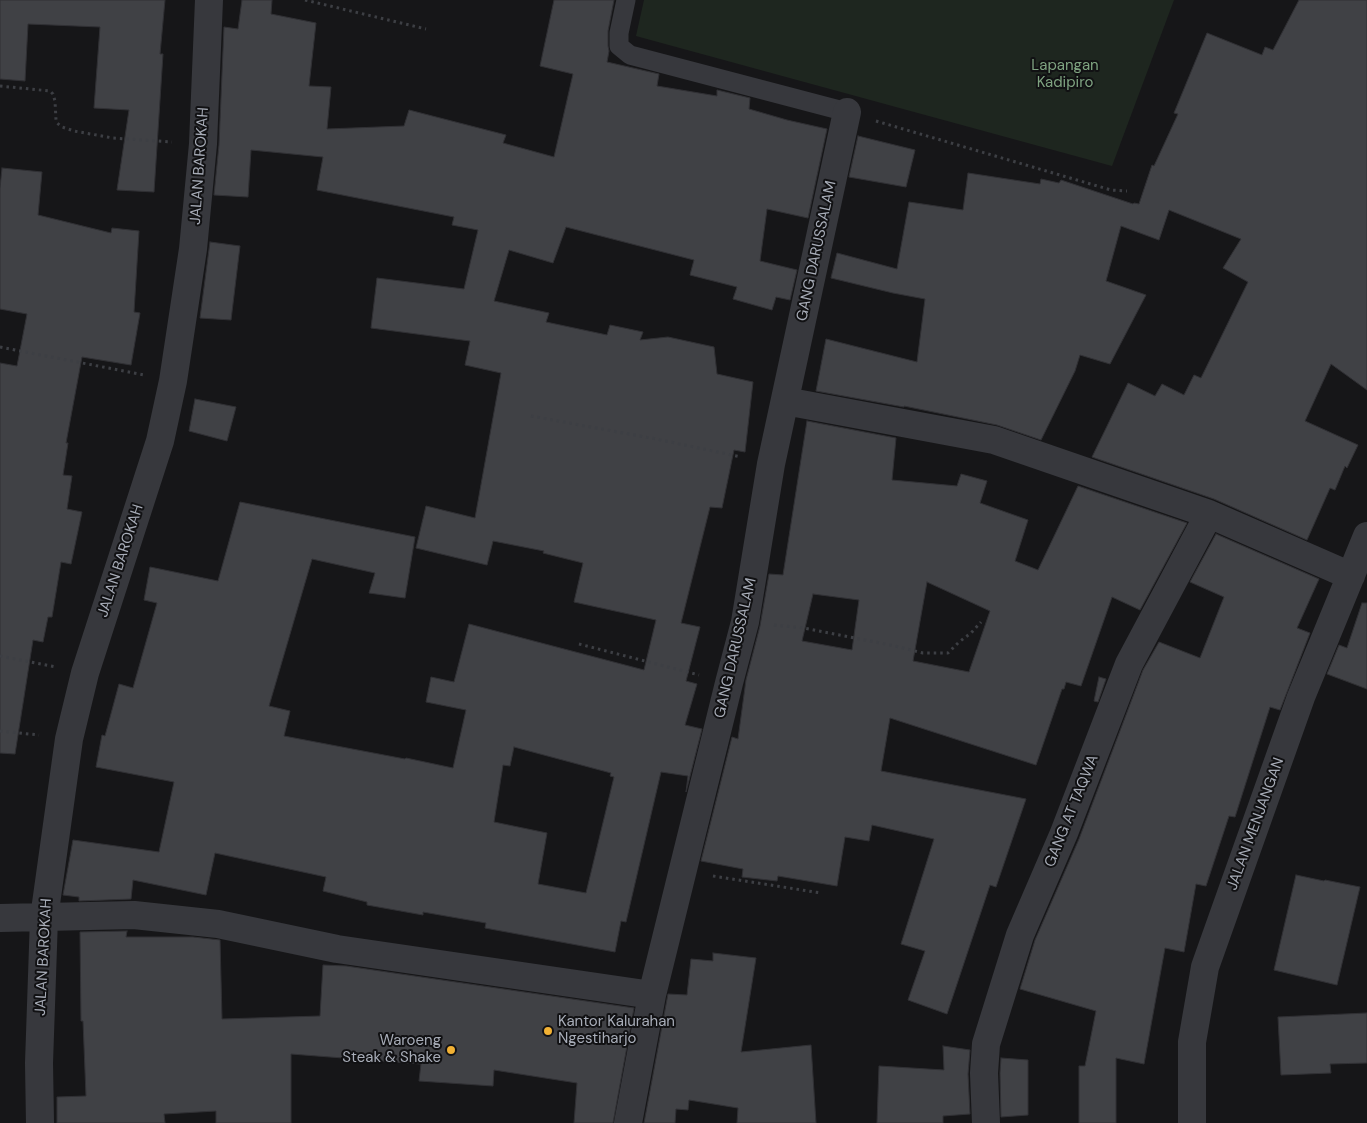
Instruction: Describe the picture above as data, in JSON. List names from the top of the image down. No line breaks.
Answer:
{"streets":{"street":["JALAN BAROKAH","GANG DARUSSALAM","GANG AT TAQWA","JALAN MENJANGAN"]},"parks":["Lapangan Kadipiro"],"places":["Kantor Kalurahan Ngestiharjo","Waroeng Steak & Shake"]}
